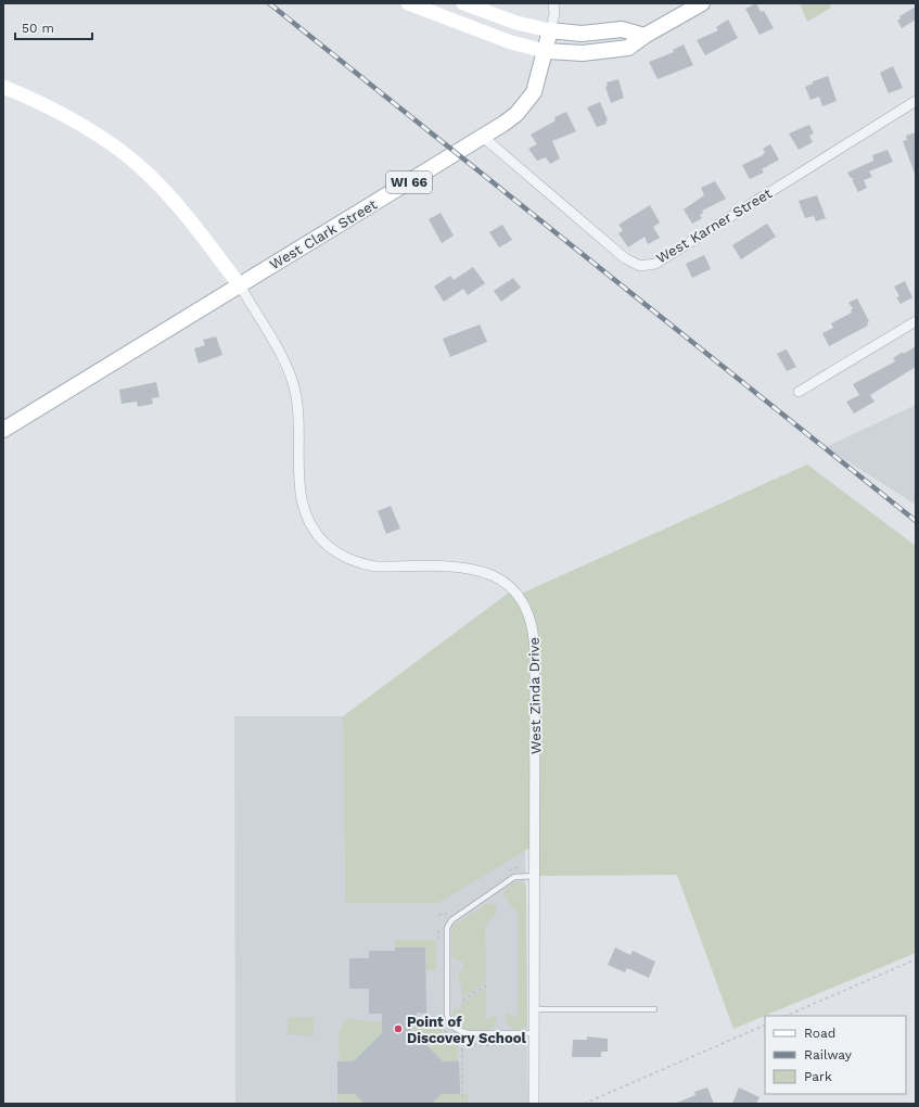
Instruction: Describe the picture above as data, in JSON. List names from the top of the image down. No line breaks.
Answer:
{"streets":{"main road":["WI 66","West Clark Street"],"street":["West Karner Street","West Zinda Drive"]},"crossings":[["West Karner Street","West Clark Street"],["West Clark Street","West Zinda Drive"]],"places":["Point of Discovery School"],"legend":["Road","Railway","Park"],"scale_bar":"50 m"}
